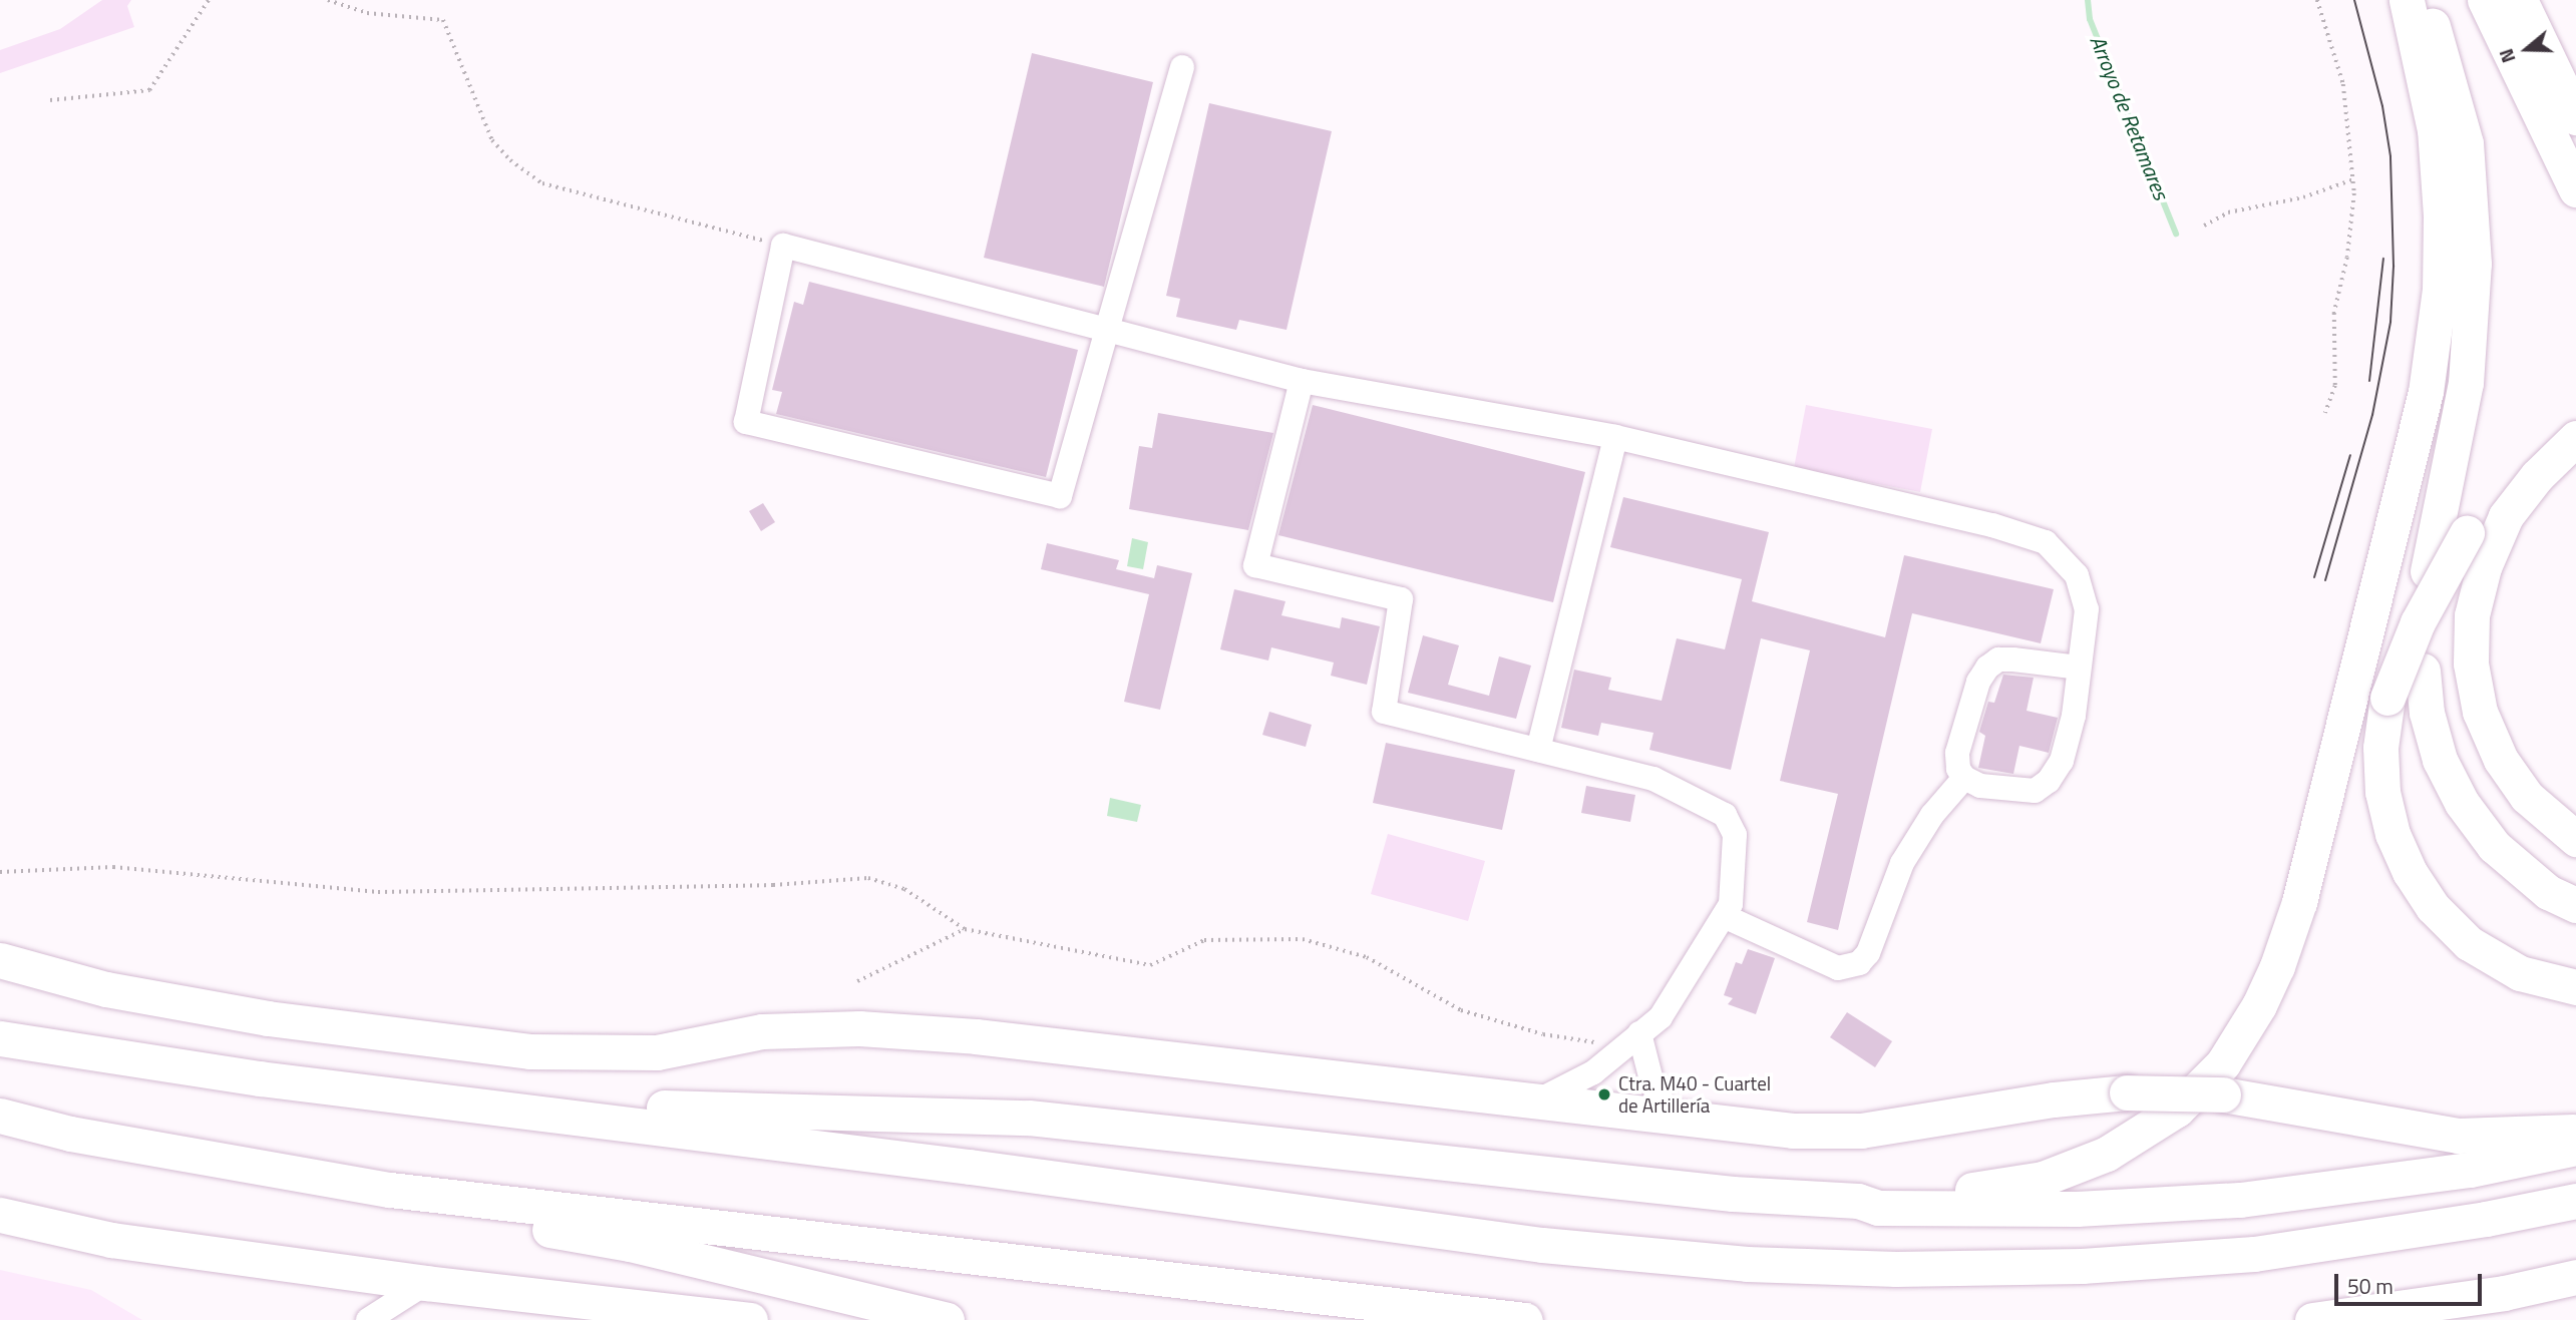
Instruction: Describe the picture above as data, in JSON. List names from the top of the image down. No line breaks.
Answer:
{"water":["Arroyo de Retamares"],"places":["Ctra. M40 - Cuartel de Artillería"],"scale_bar":"50 m","north":"left"}
